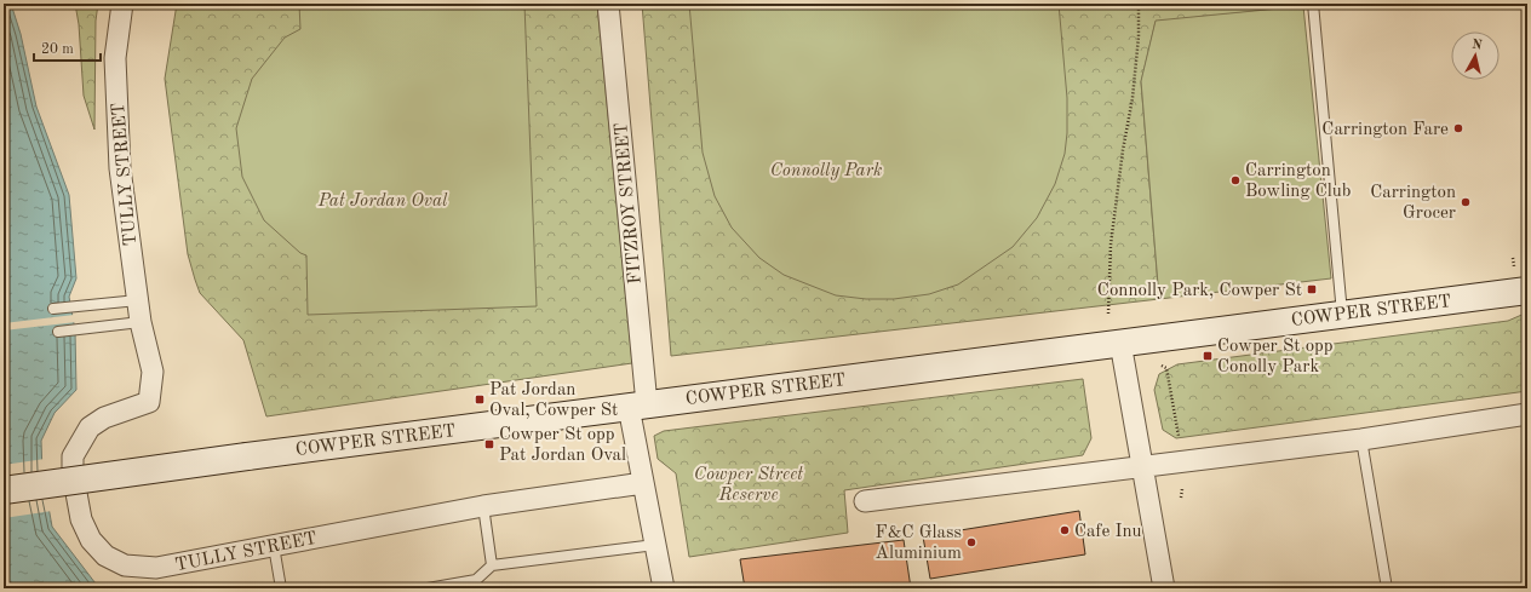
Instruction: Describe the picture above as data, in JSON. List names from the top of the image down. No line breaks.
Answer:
{"streets":{"main road":["COWPER STREET"],"street":["TULLY STREET","FITZROY STREET"]},"crossings":[["TULLY STREET","FITZROY STREET"],["FITZROY STREET","COWPER STREET"]],"parks":["Connolly Park","Pat Jordan Oval","Cowper Street Reserve"],"places":{"other":["Carrington Fare","Carrington Bowling Club","Carrington Grocer","Cafe Inu","F&C Glass Aluminium"],"transit":["Connolly Park, Cowper St","Cowper St opp Conolly Park","Pat Jordan Oval, Cowper St","Cowper St opp Pat Jordan Oval"]},"scale_bar":"20 m","north":"top"}
